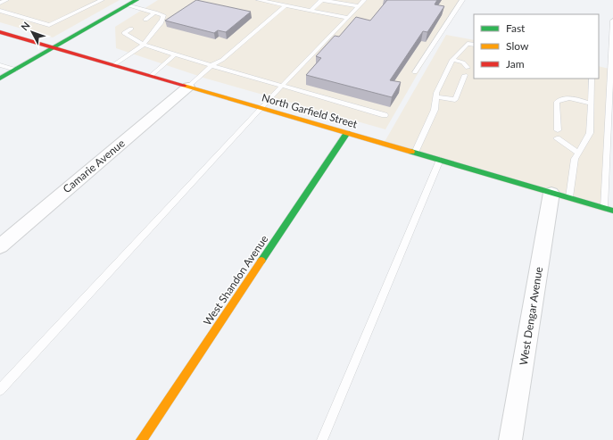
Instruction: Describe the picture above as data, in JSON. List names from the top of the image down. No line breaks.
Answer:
{"streets":{"main road":["North Garfield Street","West Shandon Avenue"],"street":["Camarie Avenue","West Dengar Avenue"]},"crossings":[["North Garfield Street","Camarie Avenue"],["North Garfield Street","West Shandon Avenue"],["North Garfield Street","West Dengar Avenue"]],"legend":["Fast","Slow","Jam"],"north":"top left"}
